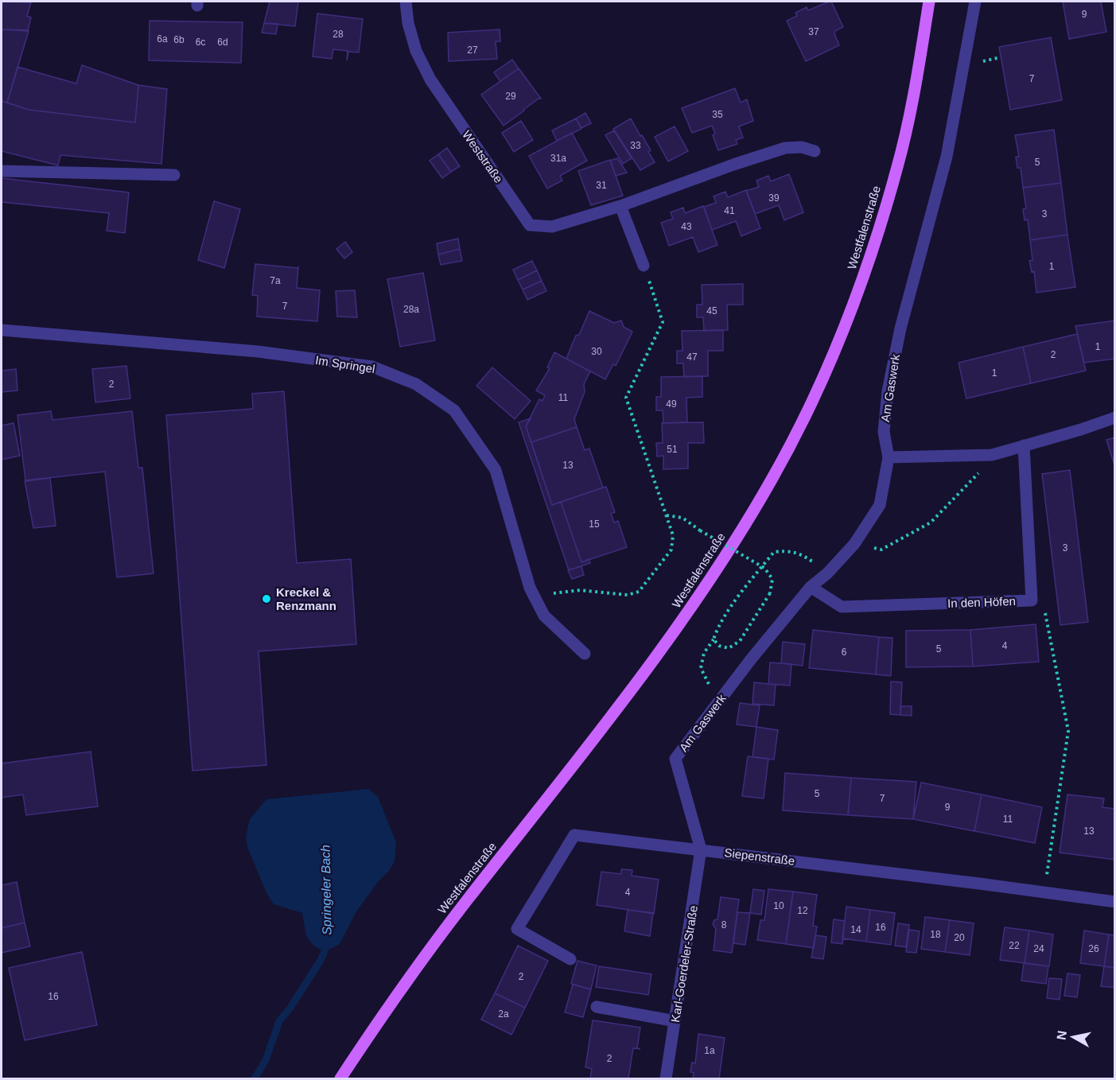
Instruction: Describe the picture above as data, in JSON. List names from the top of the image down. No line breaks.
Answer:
{"streets":{"main road":["Westfalenstraße"],"street":["Weststraße","Im Springel","Am Gaswerk","In den Höfen","Siepenstraße","Karl-Goerdeler-Straße"]},"crossings":[["Am Gaswerk","In den Höfen"],["Am Gaswerk","Siepenstraße"],["Am Gaswerk","Karl-Goerdeler-Straße"],["Siepenstraße","Karl-Goerdeler-Straße"]],"water":["Springeler Bach"],"places":["Kreckel & Renzmann"],"house_numbers":["9","37","28","6a","6b","6c","6d","27","7","29","35","33","31a","5","31","39","41","3","43","1","7a","7","28a","45","1","30","2","47","1","2","11","49","51","13","15","3","4","5","6","5","7","9","11","13","4","10","12","8","16","14","18","20","22","24","26","2","16","2a","1a","2"],"north":"left"}
